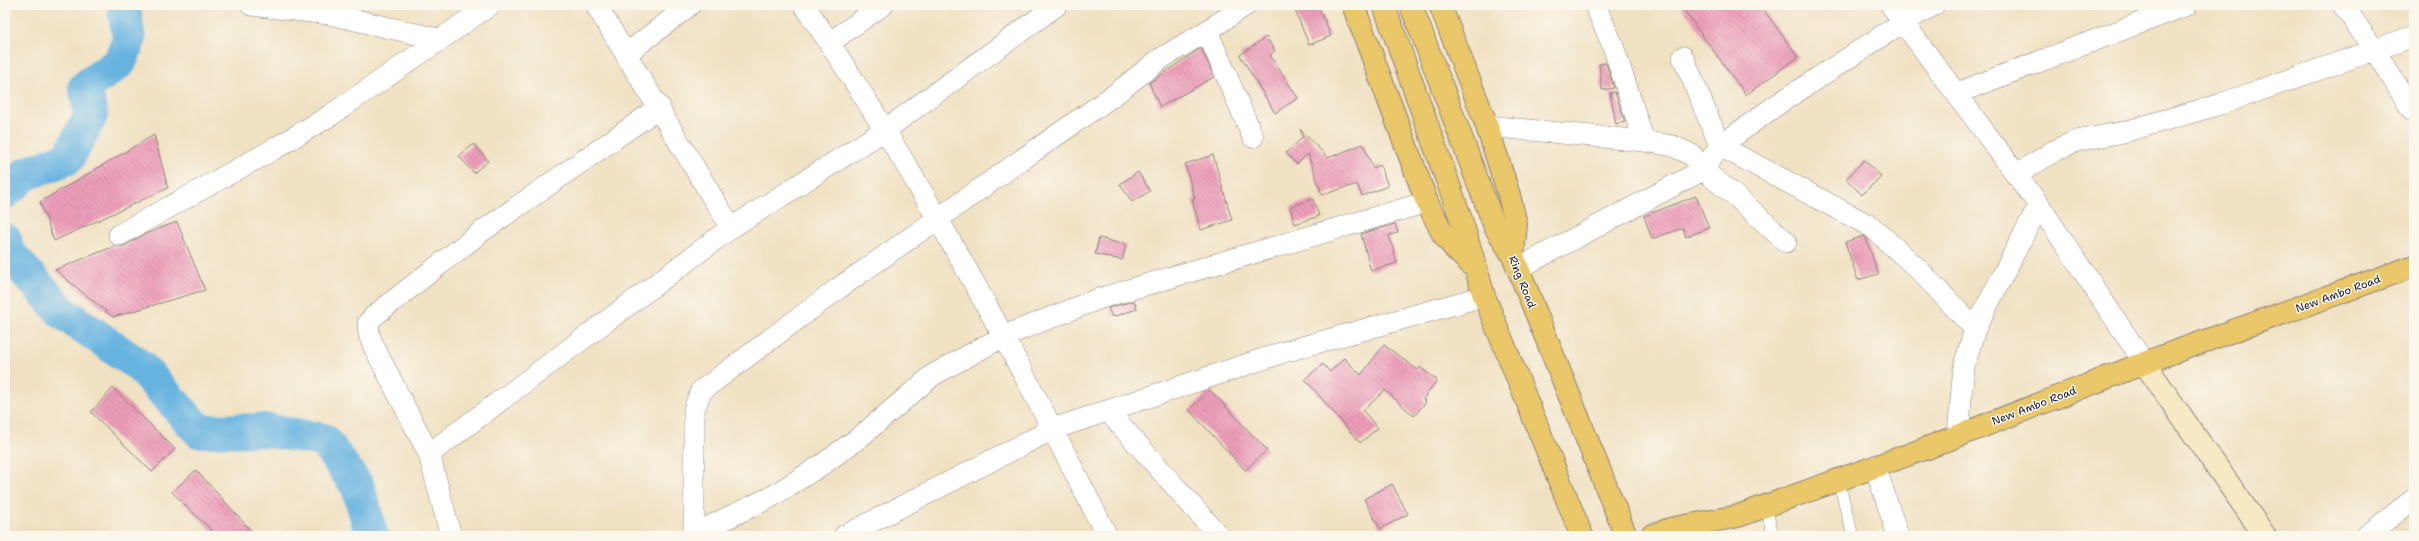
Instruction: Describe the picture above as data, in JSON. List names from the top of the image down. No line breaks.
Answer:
{"streets":{"main road":["Ring Road","New Ambo Road"]}}
